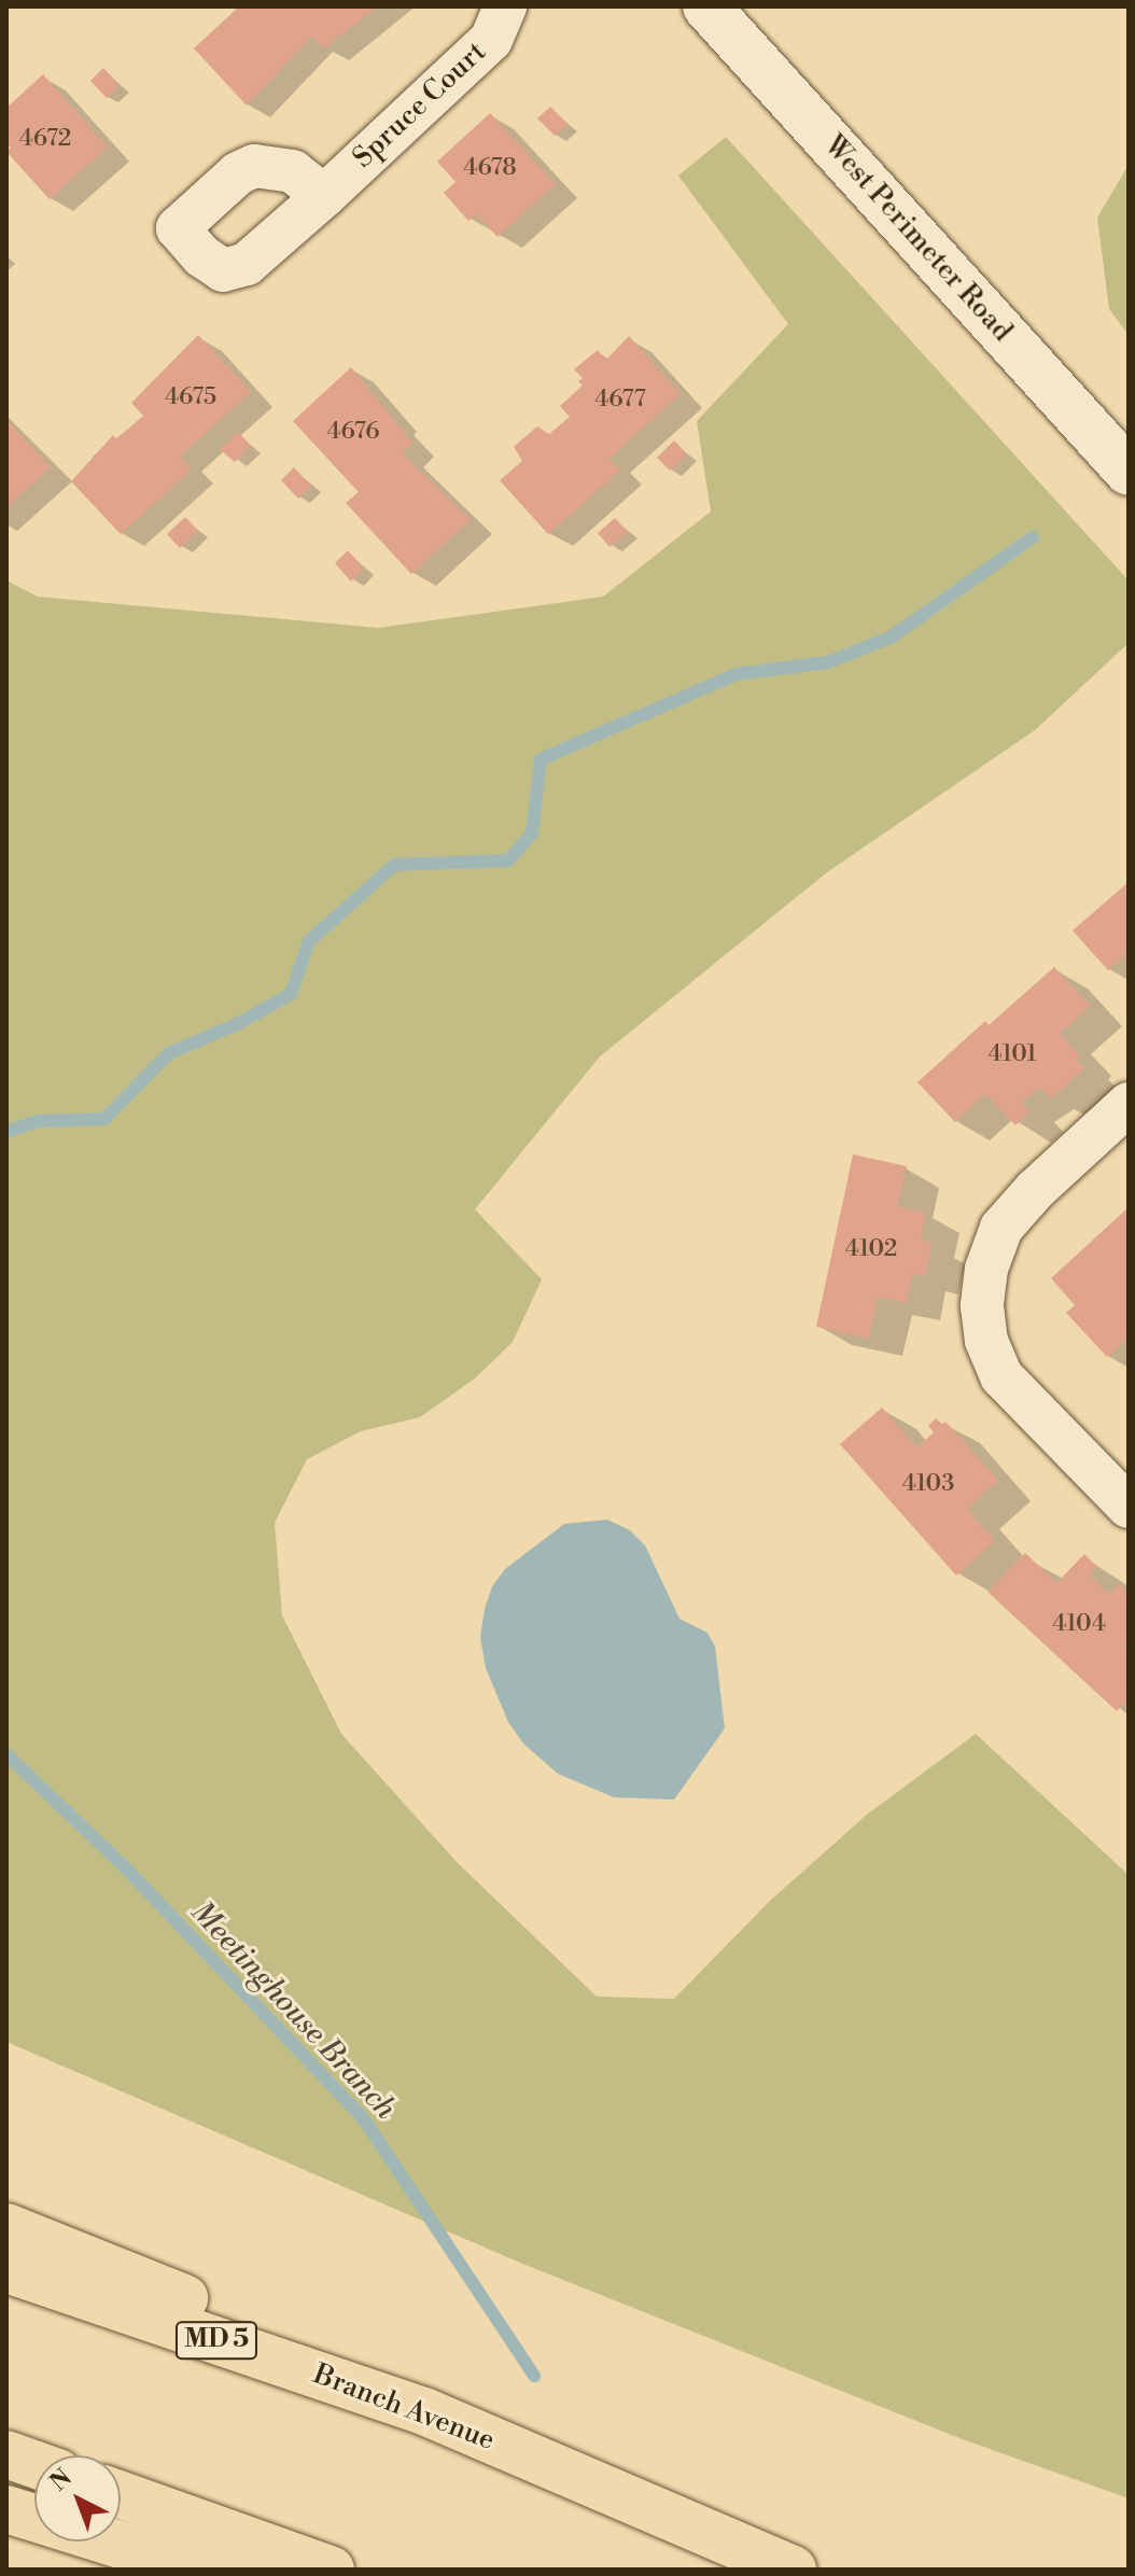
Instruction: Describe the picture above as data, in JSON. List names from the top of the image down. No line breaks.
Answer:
{"streets":{"highway":["MD 5","Branch Avenue"],"street":["Spruce Court","West Perimeter Road"]},"water":["Meetinghouse Branch"],"house_numbers":["4672","4678","4675","4677","4676","4101","4102","4103","4104"],"north":"top left"}
